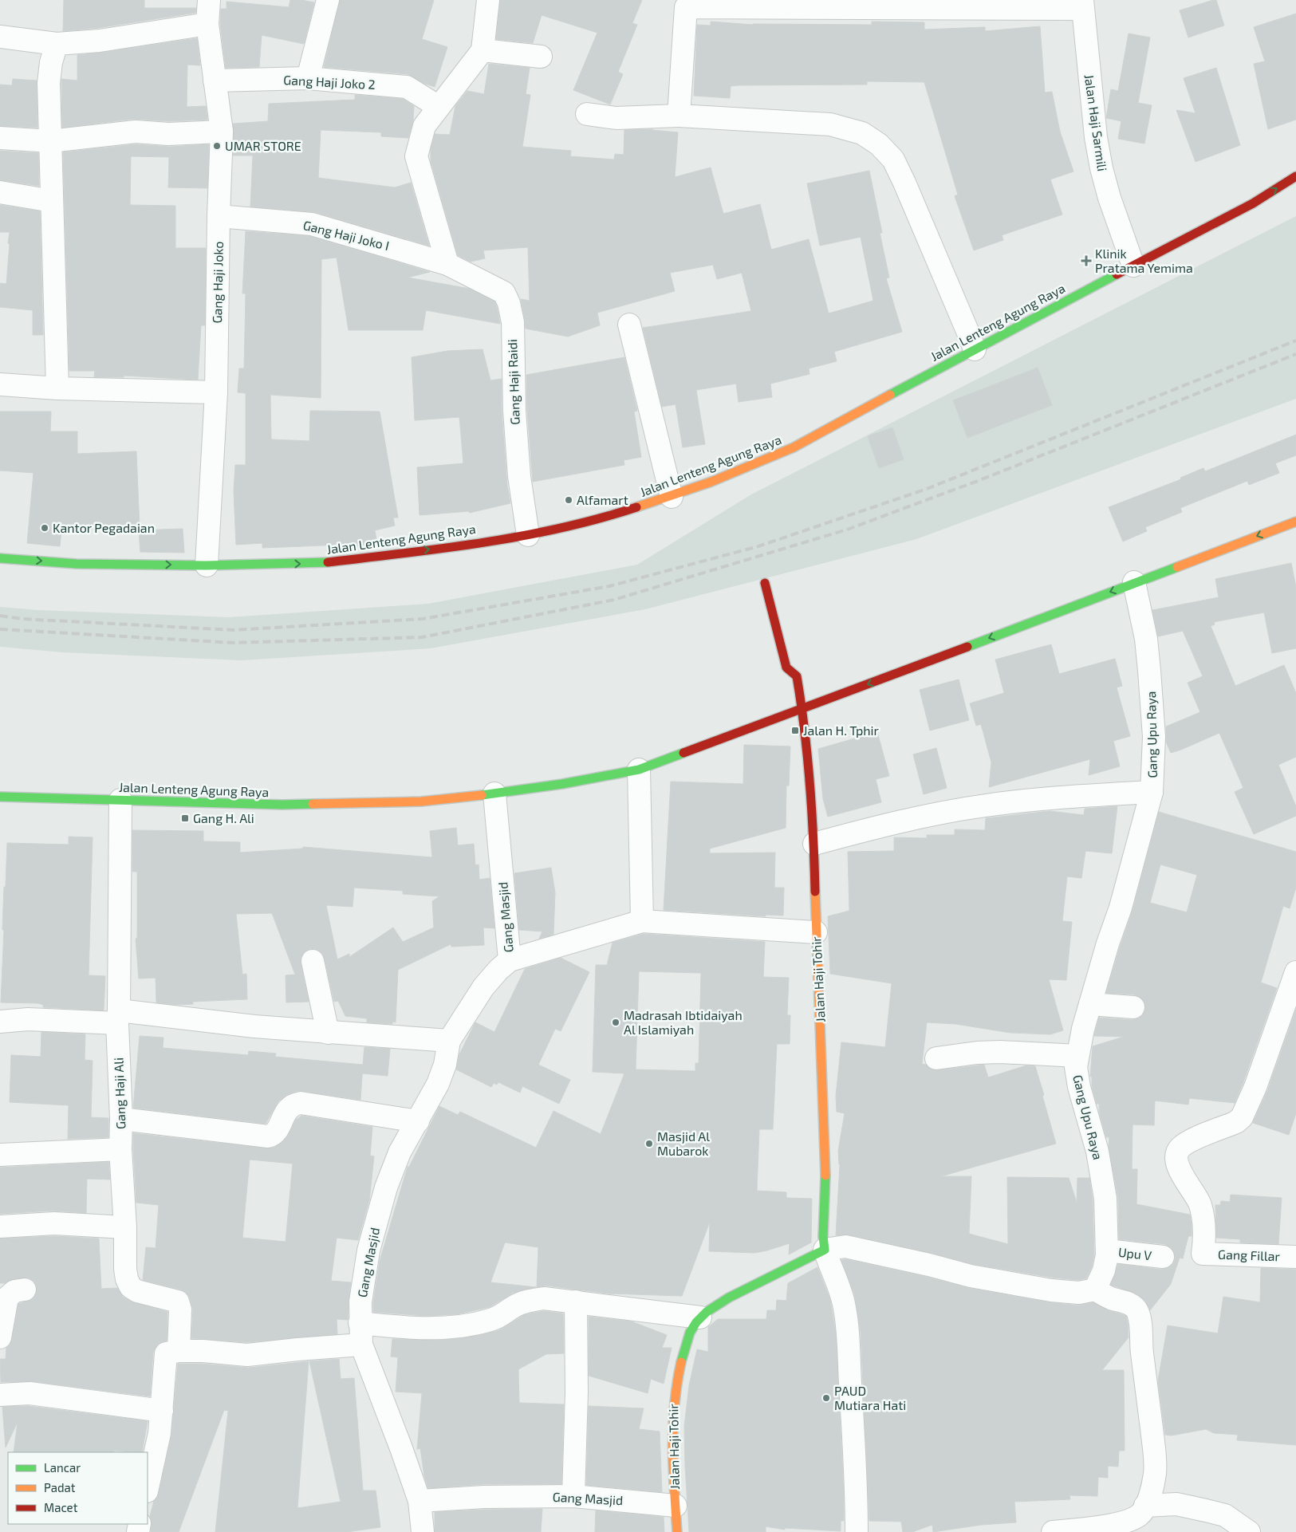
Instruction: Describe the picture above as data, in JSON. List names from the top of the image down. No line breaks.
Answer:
{"streets":{"main road":["Jalan Lenteng Agung Raya","Jalan Haji Tohir"],"street":["Gang Haji Joko 2","Jalan Haji Sarmili","Gang Haji Joko I","Gang Haji Joko","Gang Haji Raidi","Gang Upu Raya","Gang Masjid","Gang Haji Ali","Upu V","Gang Fillar"]},"crossings":[["Gang Haji Joko 2","Gang Haji Joko"],["Jalan Haji Sarmili","Jalan Lenteng Agung Raya"],["Gang Haji Joko I","Gang Haji Joko"],["Gang Haji Joko I","Gang Haji Raidi"],["Gang Haji Joko","Jalan Lenteng Agung Raya"],["Jalan Lenteng Agung Raya","Gang Haji Raidi"],["Jalan Lenteng Agung Raya","Gang Upu Raya"],["Jalan Lenteng Agung Raya","Gang Masjid"],["Jalan Lenteng Agung Raya","Jalan Haji Tohir"],["Jalan Lenteng Agung Raya","Gang Haji Ali"],["Gang Upu Raya","Upu V"],["Gang Masjid","Jalan Haji Tohir"]],"places":{"other":["UMAR STORE","Alfamart","Kantor Pegadaian","Madrasah Ibtidaiyah Al Islamiyah","Masjid Al Mubarok","PAUD Mutiara Hati"],"health":["Klinik Pratama Yemima"],"transit":["Jalan H. Tphir","Gang H. Ali"]},"legend":["Lancar","Padat","Macet"]}
